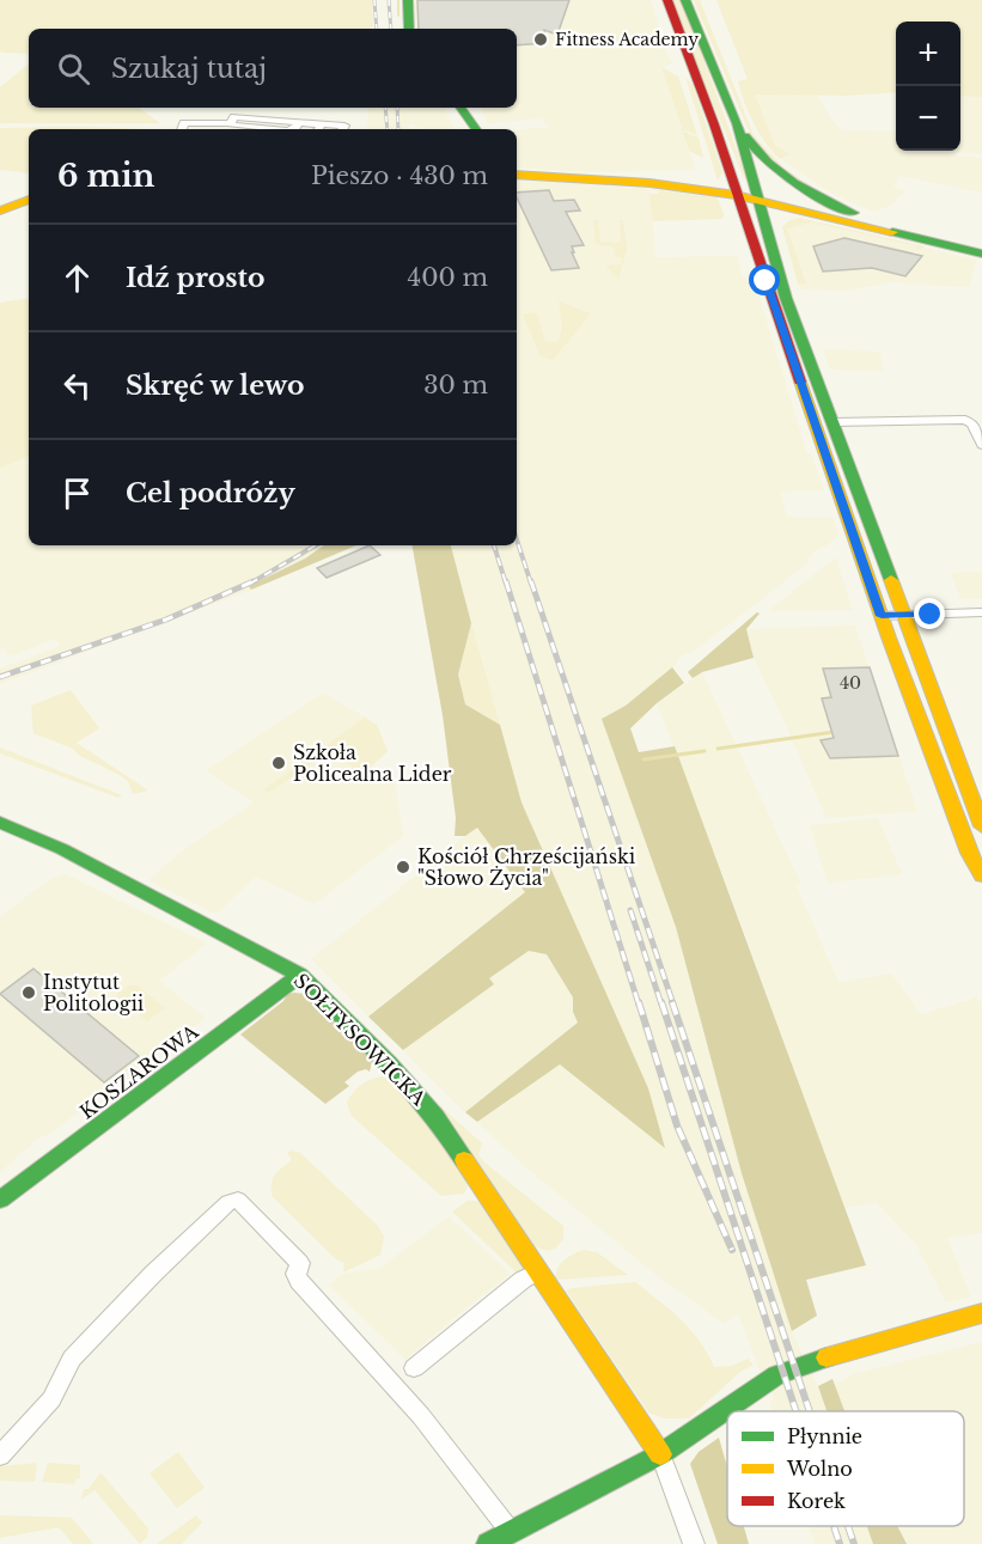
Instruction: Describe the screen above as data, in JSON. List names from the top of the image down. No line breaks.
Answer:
{"streets":{"main road":["SOŁTYSOWICKA","KOSZAROWA"]},"crossings":[["SOŁTYSOWICKA","KOSZAROWA"]],"places":["Fitness Academy","Szkoła Policealna Lider","Kościół Chrześcijański \"Słowo Życia\"","Instytut Politologii"],"house_numbers":["40"],"legend":["Płynnie","Wolno","Korek"],"page":{"map_buttons":["+","−"],"search":"Szukaj tutaj","heading":["6 min","Pieszo · 430 m"],"list":[["Idź prosto","400 m"],["Skręć w lewo","30 m"],"Cel podróży"]}}
